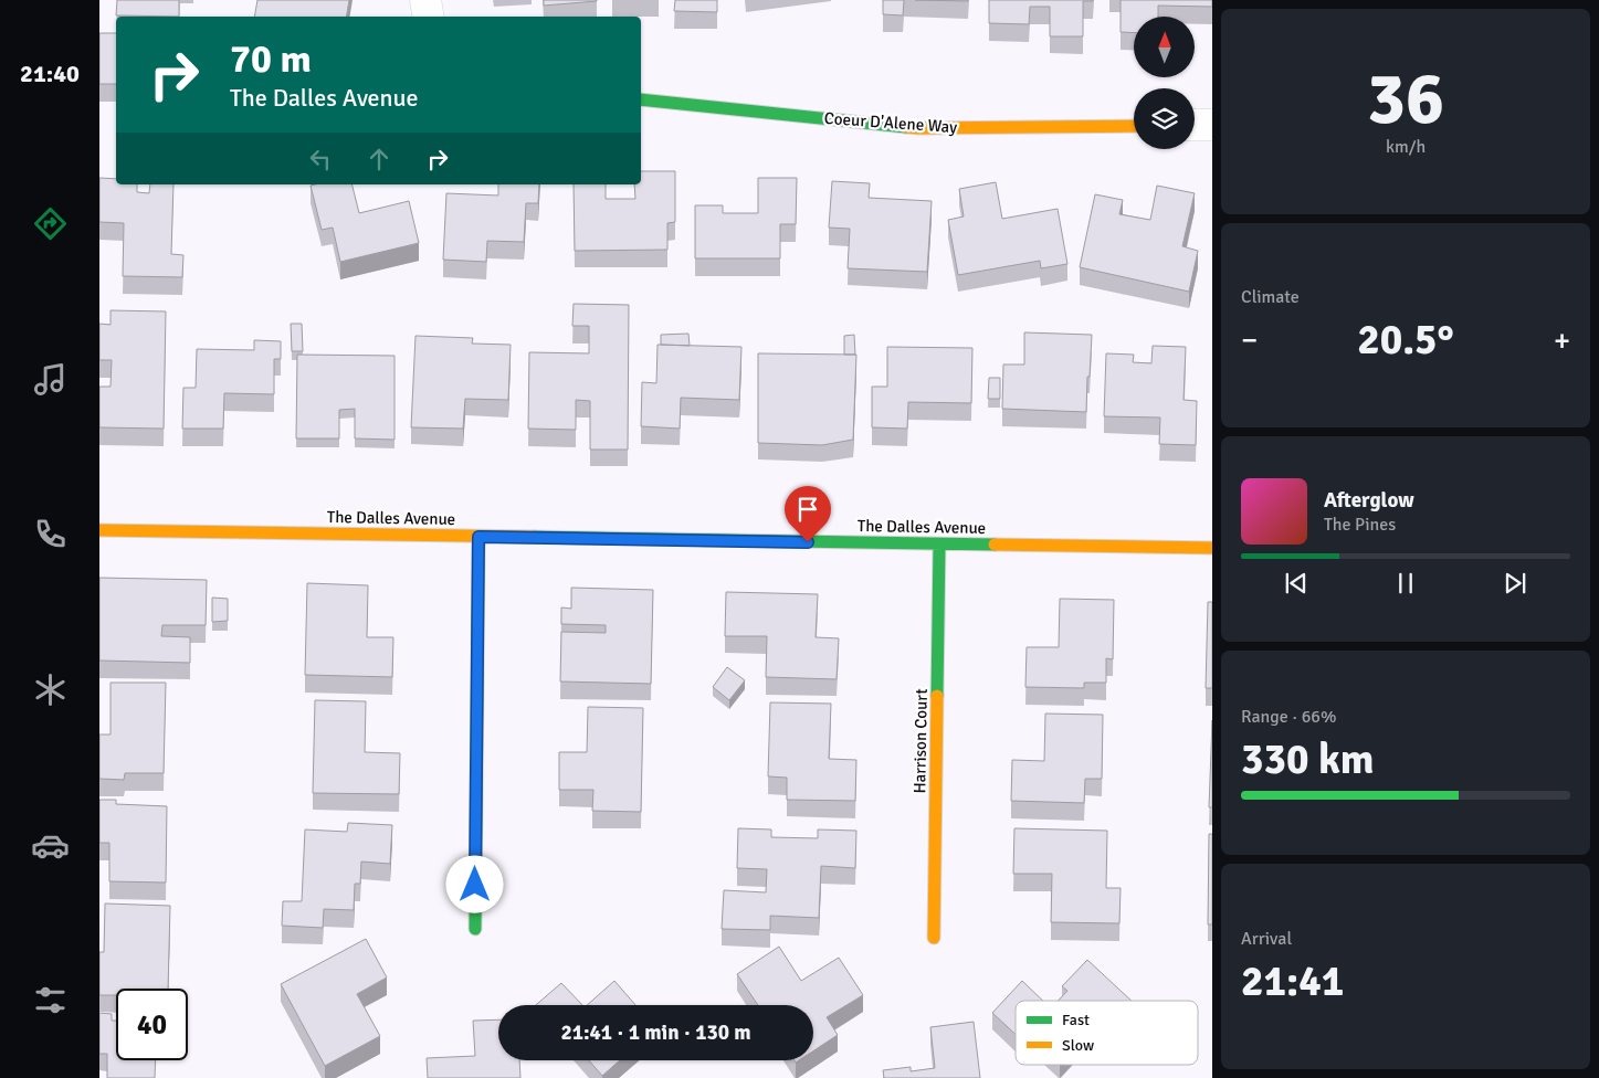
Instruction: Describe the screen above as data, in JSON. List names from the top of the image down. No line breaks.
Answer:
{"streets":{"street":["Coeur D'Alene Way","The Dalles Avenue","Harrison Court"]},"crossings":[["The Dalles Avenue","Harrison Court"]],"legend":["Fast","Slow"],"north":"top","page":{"tabs":"21:40","tile":[["36","km/h"],"Climate",["Range · 66%","330 km"],["Arrival","21:41"]],"turn":["70 m","The Dalles Avenue"],"heat":["−","20.5°","+"],"song":["Afterglow","The Pines"],"limit":"40","trip":"21:41 · 1 min · 130 m"}}
